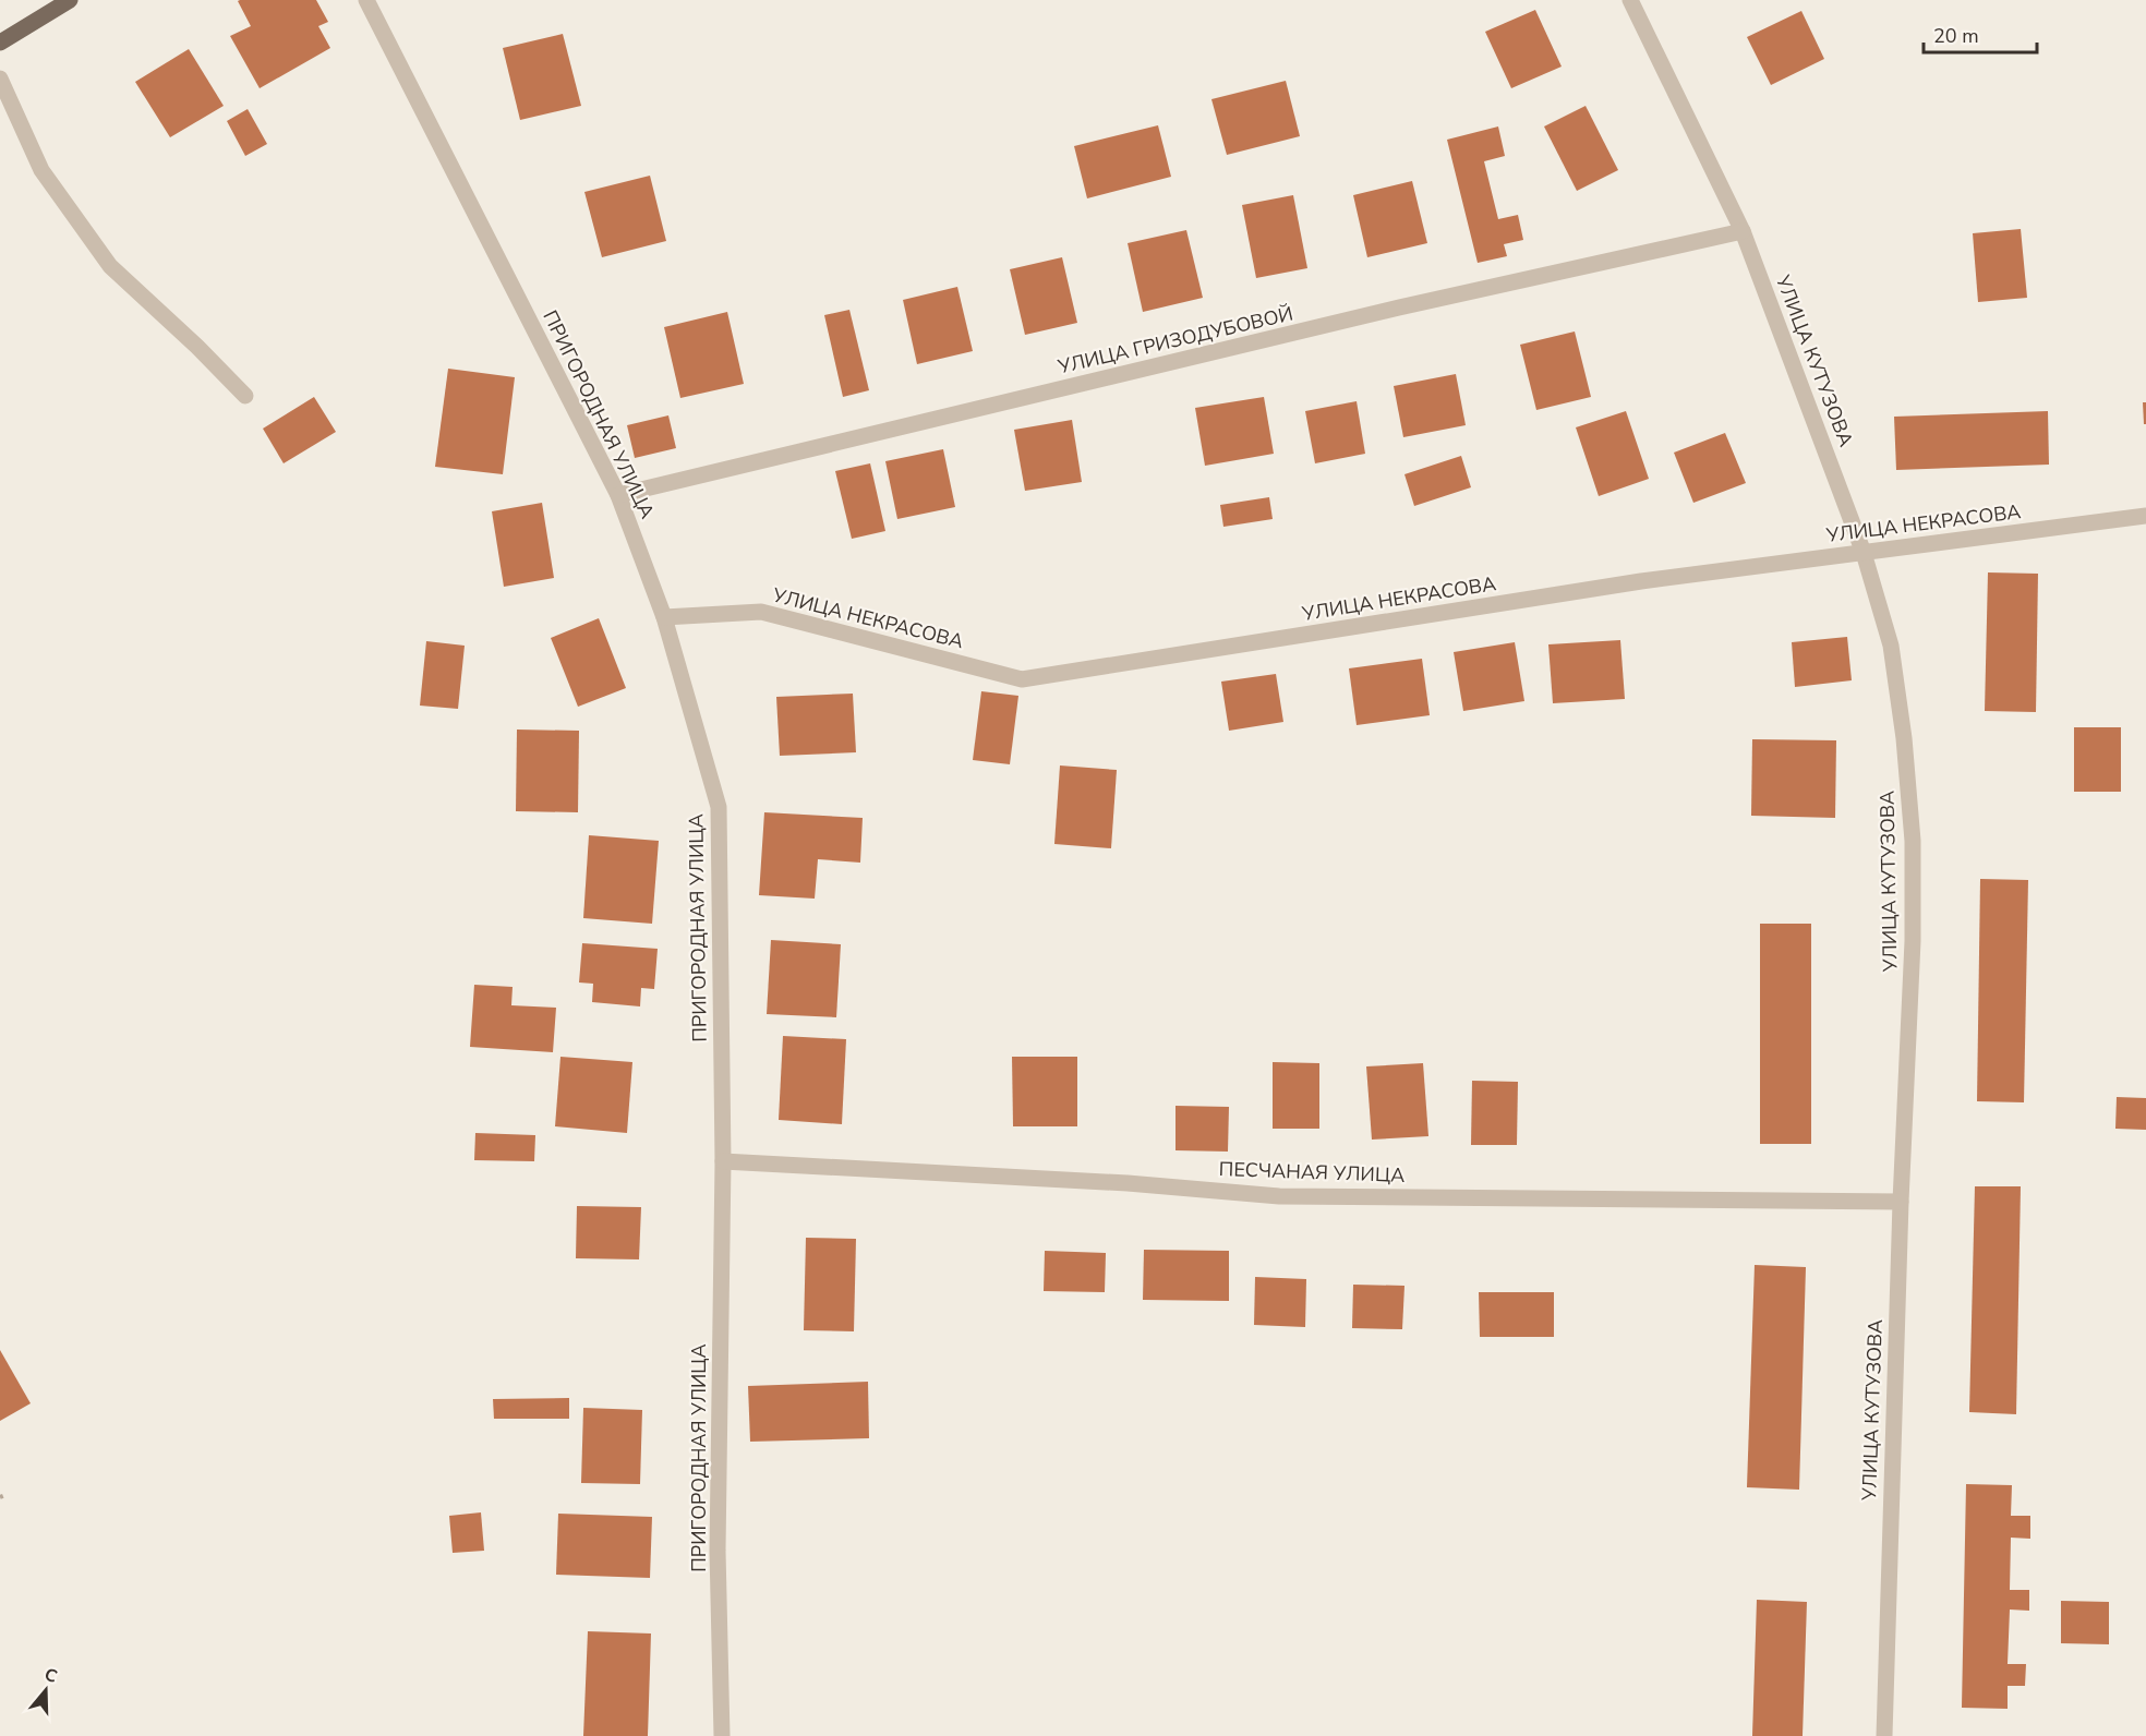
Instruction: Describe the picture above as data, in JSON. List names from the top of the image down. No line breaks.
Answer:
{"streets":{"street":["УЛИЦА ГРИЗОДУБОВОЙ","УЛИЦА КУТУЗОВА","ПРИГОРОДНАЯ УЛИЦА","УЛИЦА НЕКРАСОВА","ПЕСЧАНАЯ УЛИЦА"]},"crossings":[["УЛИЦА ГРИЗОДУБОВОЙ","УЛИЦА КУТУЗОВА"],["УЛИЦА ГРИЗОДУБОВОЙ","ПРИГОРОДНАЯ УЛИЦА"],["УЛИЦА КУТУЗОВА","УЛИЦА НЕКРАСОВА"],["УЛИЦА КУТУЗОВА","ПЕСЧАНАЯ УЛИЦА"],["ПРИГОРОДНАЯ УЛИЦА","УЛИЦА НЕКРАСОВА"],["ПРИГОРОДНАЯ УЛИЦА","ПЕСЧАНАЯ УЛИЦА"]],"scale_bar":"20 m","north":"top"}
